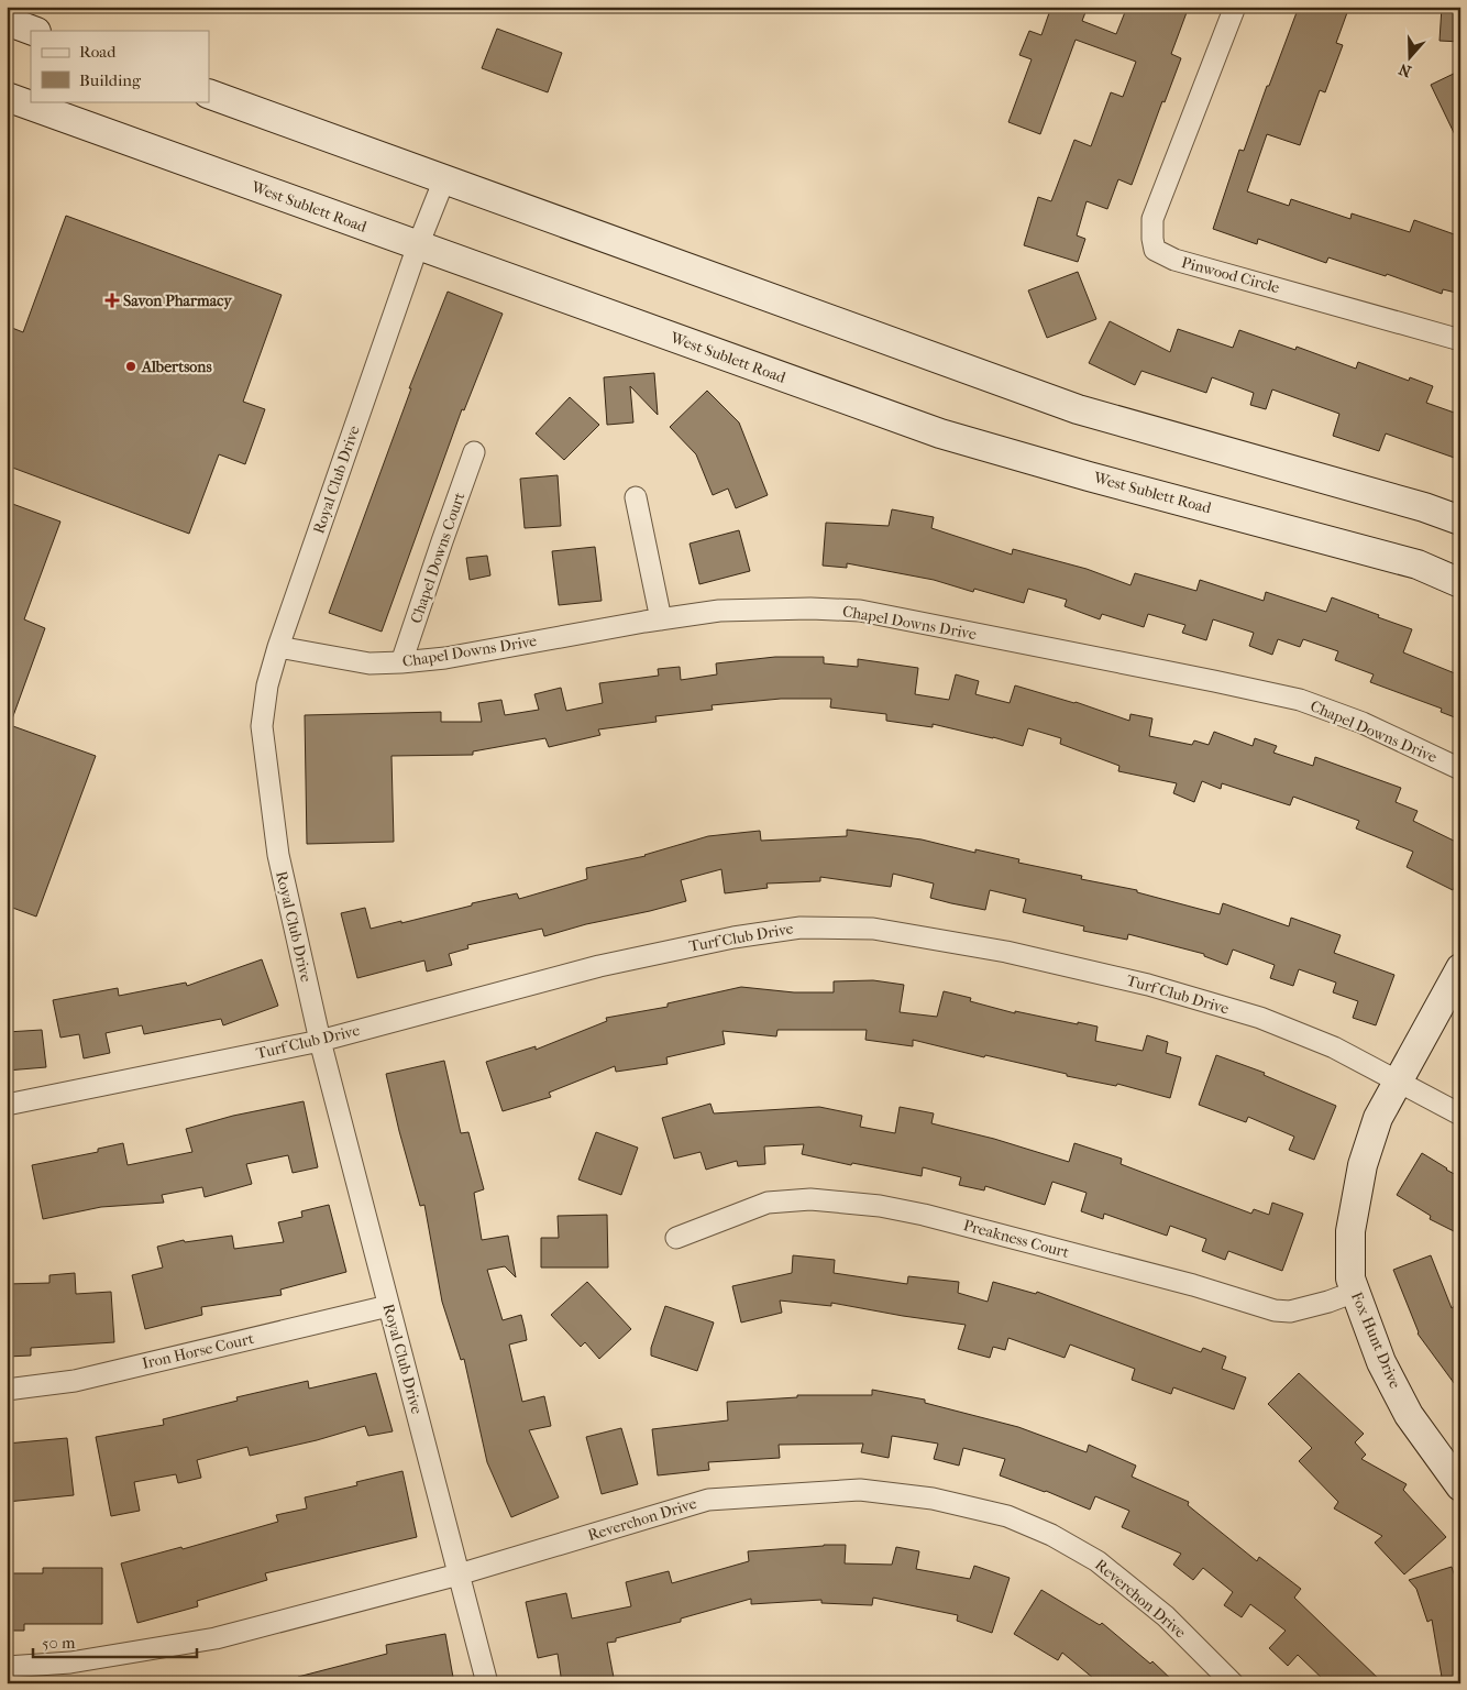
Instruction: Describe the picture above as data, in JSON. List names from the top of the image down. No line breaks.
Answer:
{"streets":{"main road":["West Sublett Road","Fox Hunt Drive"],"street":["Pinwood Circle","Royal Club Drive","Chapel Downs Court","Chapel Downs Drive","Turf Club Drive","Preakness Court","Iron Horse Court","Reverchon Drive"]},"crossings":[["West Sublett Road","Royal Club Drive"],["Royal Club Drive","Chapel Downs Drive"],["Royal Club Drive","Turf Club Drive"],["Royal Club Drive","Iron Horse Court"],["Royal Club Drive","Reverchon Drive"],["Chapel Downs Court","Chapel Downs Drive"],["Turf Club Drive","Fox Hunt Drive"],["Preakness Court","Fox Hunt Drive"]],"places":{"health":["Savon Pharmacy"],"other":["Albertsons"]},"legend":["Road","Building"],"scale_bar":"50 m","north":"bottom"}
